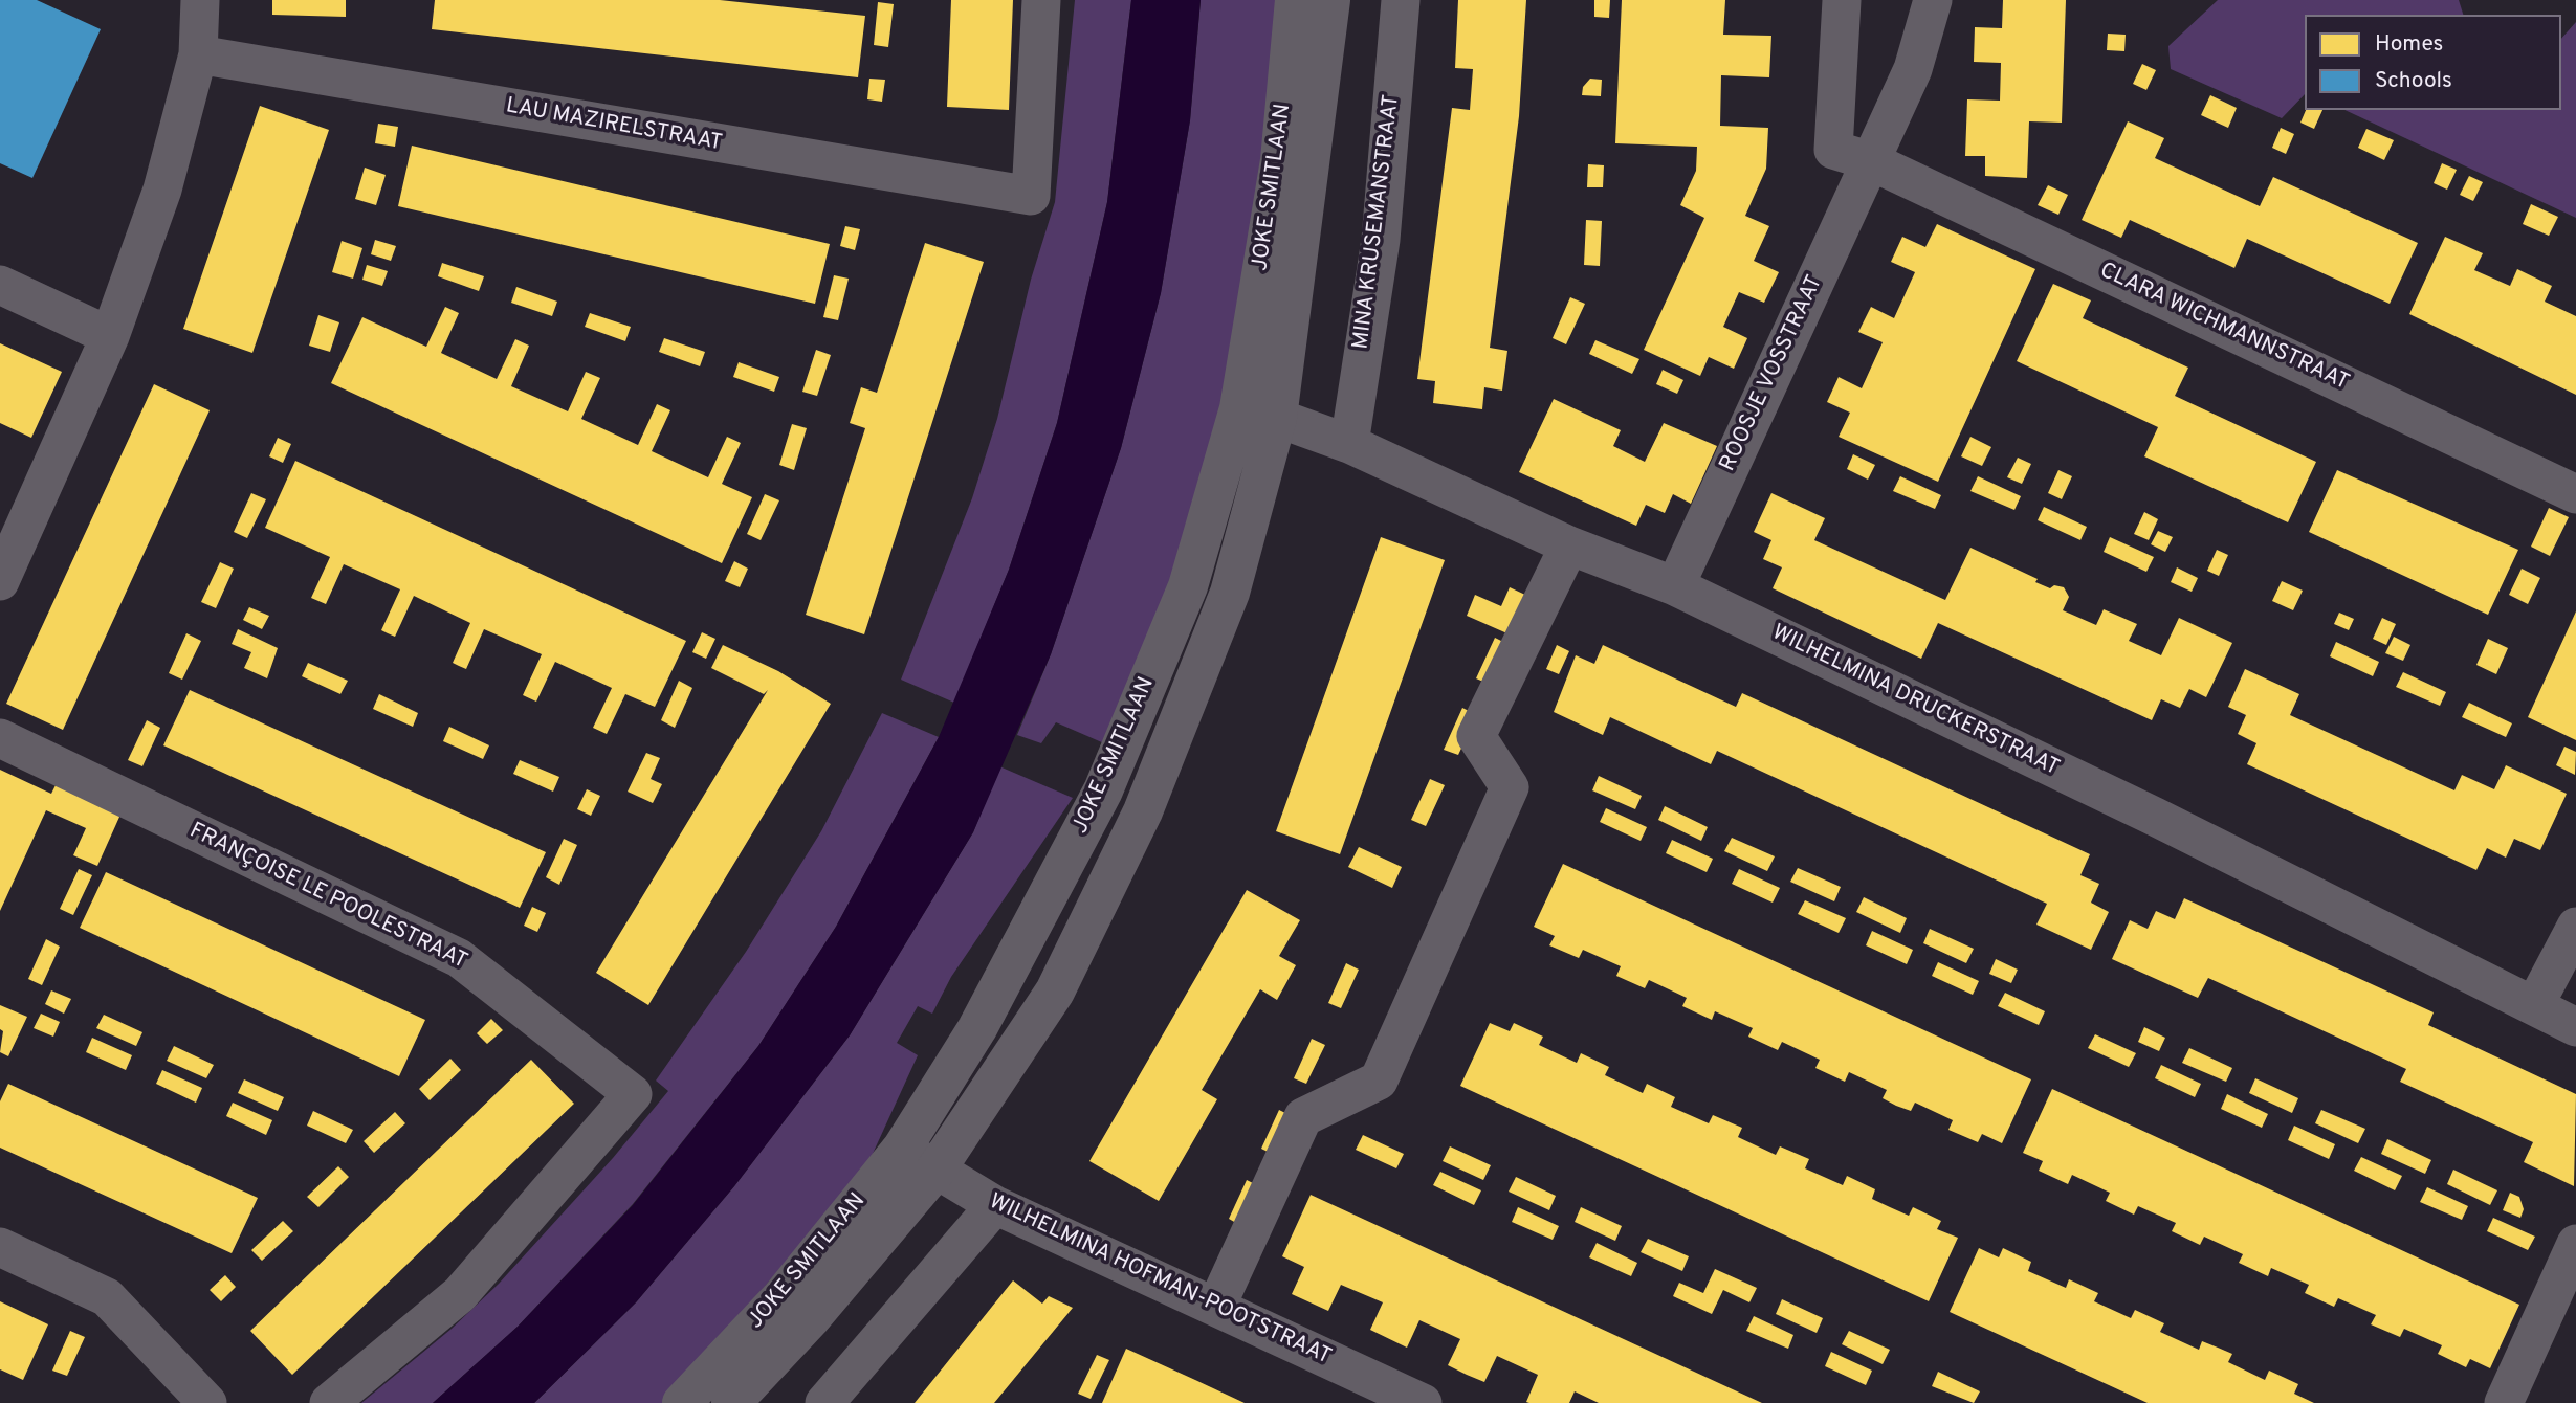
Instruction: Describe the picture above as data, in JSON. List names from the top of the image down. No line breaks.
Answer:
{"streets":{"street":["LAU MAZIRELSTRAAT","JOKE SMITLAAN","MINA KRUSEMANSTRAAT","CLARA WICHMANNSTRAAT","ROOSJE VOSSTRAAT","WILHELMINA DRUCKERSTRAAT","FRANÇOISE LE POOLESTRAAT","WILHELMINA HOFMAN-POOTSTRAAT"]},"crossings":[["JOKE SMITLAAN","WILHELMINA DRUCKERSTRAAT"],["JOKE SMITLAAN","WILHELMINA HOFMAN-POOTSTRAAT"],["MINA KRUSEMANSTRAAT","WILHELMINA DRUCKERSTRAAT"],["CLARA WICHMANNSTRAAT","ROOSJE VOSSTRAAT"],["ROOSJE VOSSTRAAT","WILHELMINA DRUCKERSTRAAT"]],"legend":["Homes","Schools"]}
